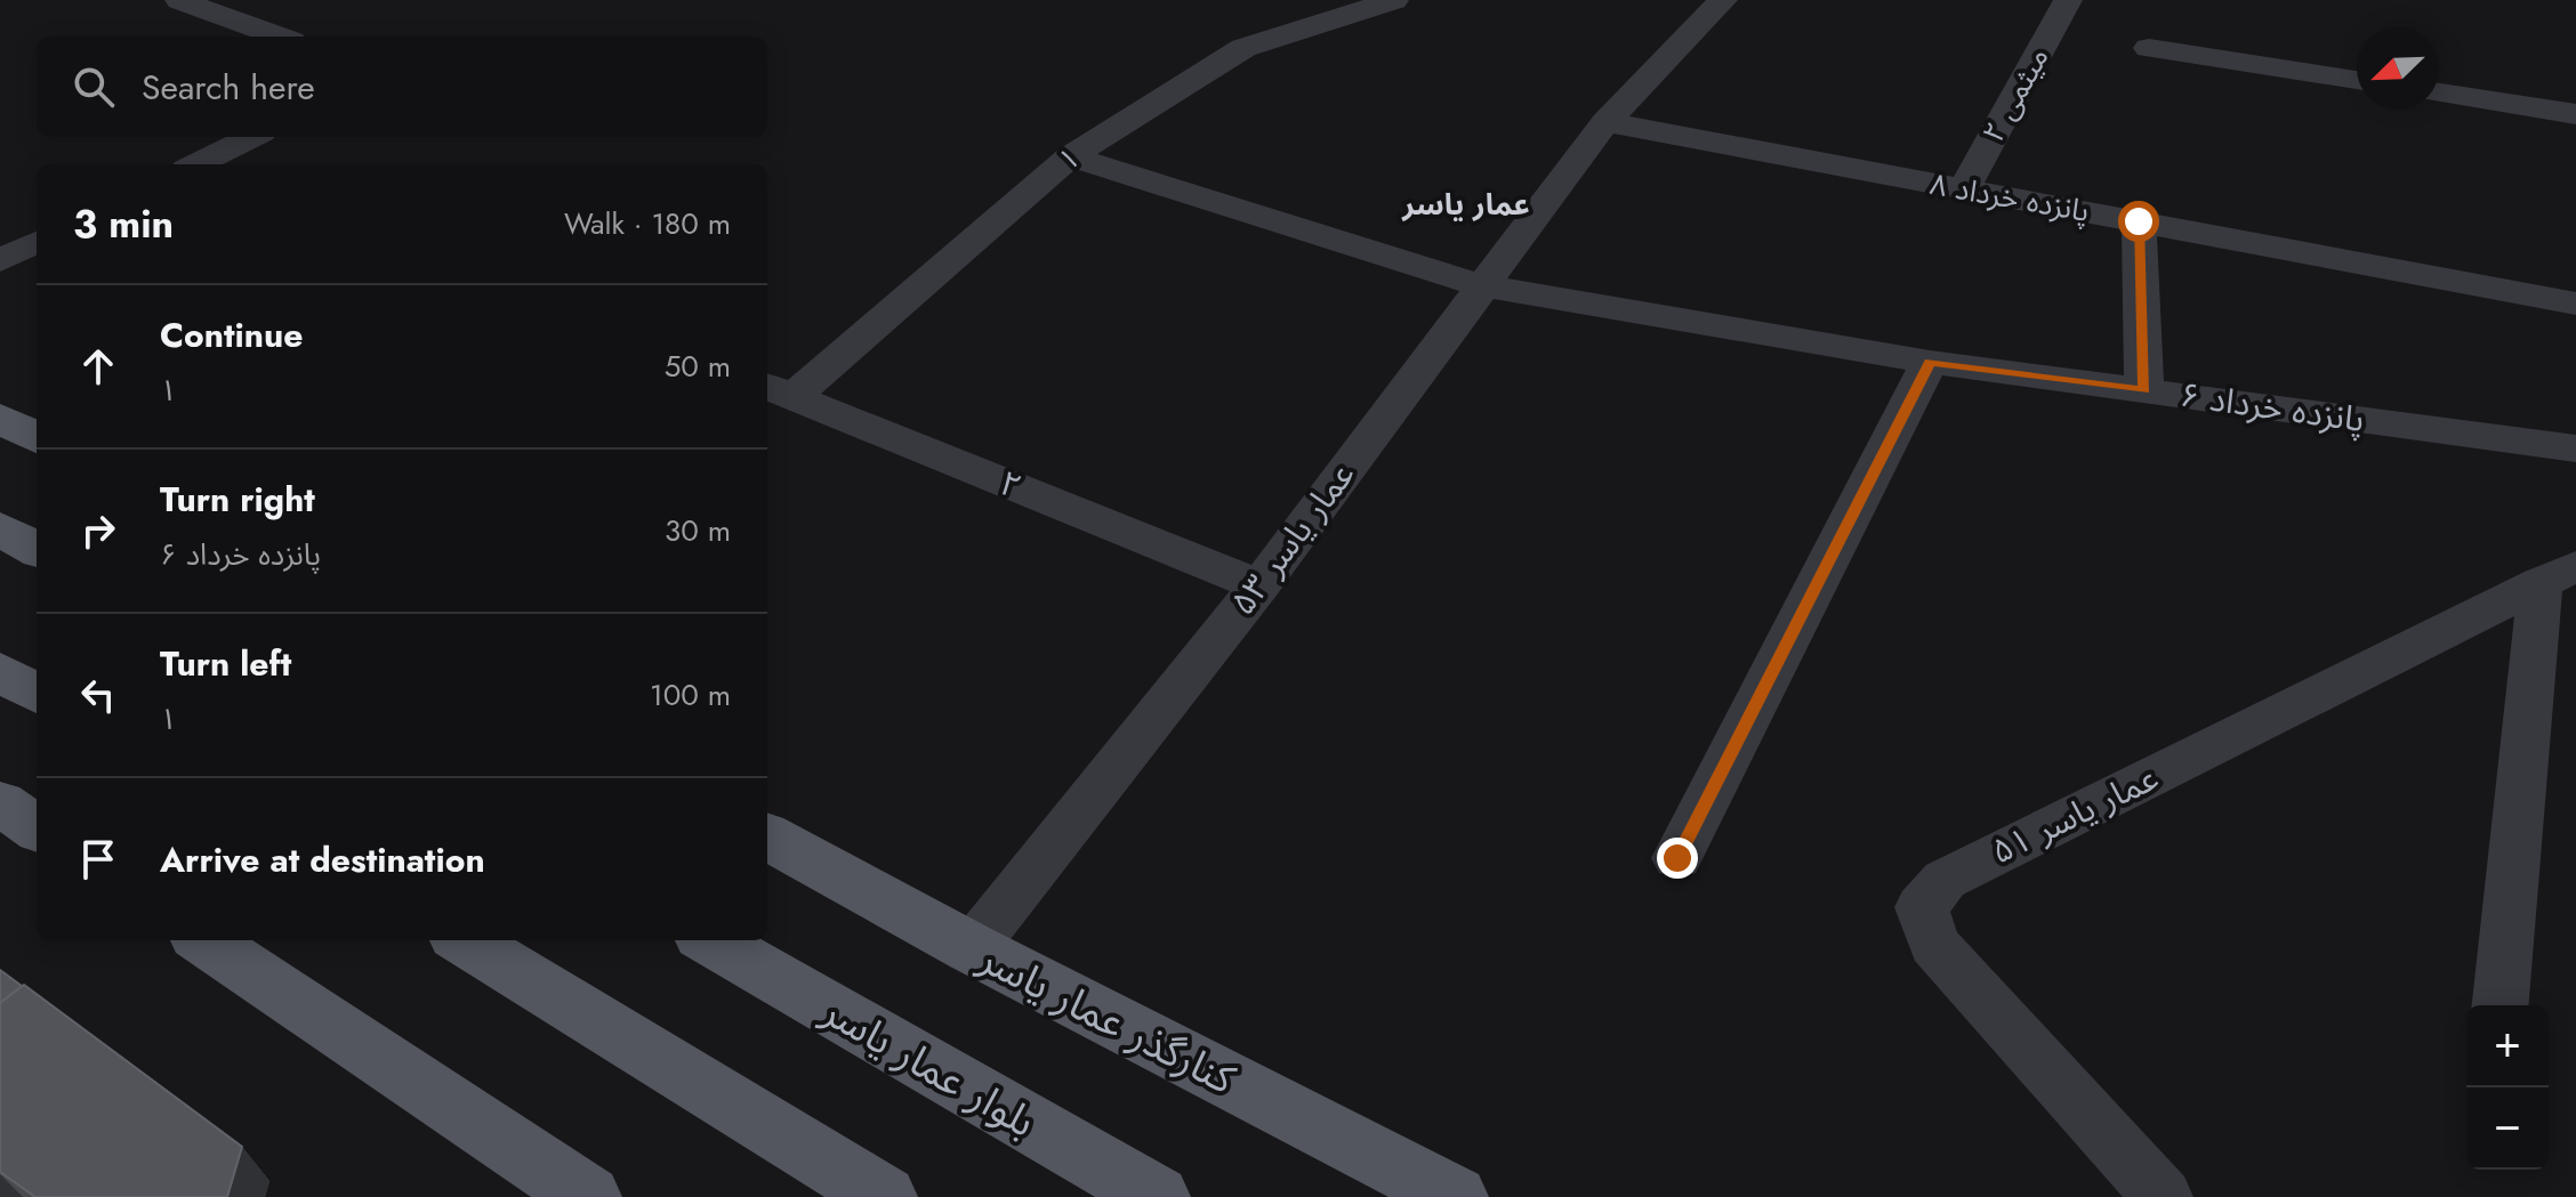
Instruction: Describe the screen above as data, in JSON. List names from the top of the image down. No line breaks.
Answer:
{"streets":{"main road":["کنارگذر عمار یاسر","بلوار عمار یاسر"],"street":["میثمی ۲","۱","پانزده خرداد ۸","پانزده خرداد ۶","۲","عمار یاسر ۵۳","عمار یاسر ۵۱"]},"crossings":[["میثمی ۲","پانزده خرداد ۸"],["۱","پانزده خرداد ۶"],["۱","۲"],["پانزده خرداد ۸","عمار یاسر ۵۳"],["پانزده خرداد ۶","عمار یاسر ۵۳"],["۲","عمار یاسر ۵۳"],["عمار یاسر ۵۳","کنارگذر عمار یاسر"]],"districts":["عمار یاسر"],"north":"bottom left","page":{"search":"Search here","heading":["3 min","Walk · 180 m"],"list":[["Continue","۱","50 m"],["Turn right","پانزده خرداد ۶","30 m"],["Turn left","۱","100 m"],"Arrive at destination"],"map_buttons":["+","−"]}}
